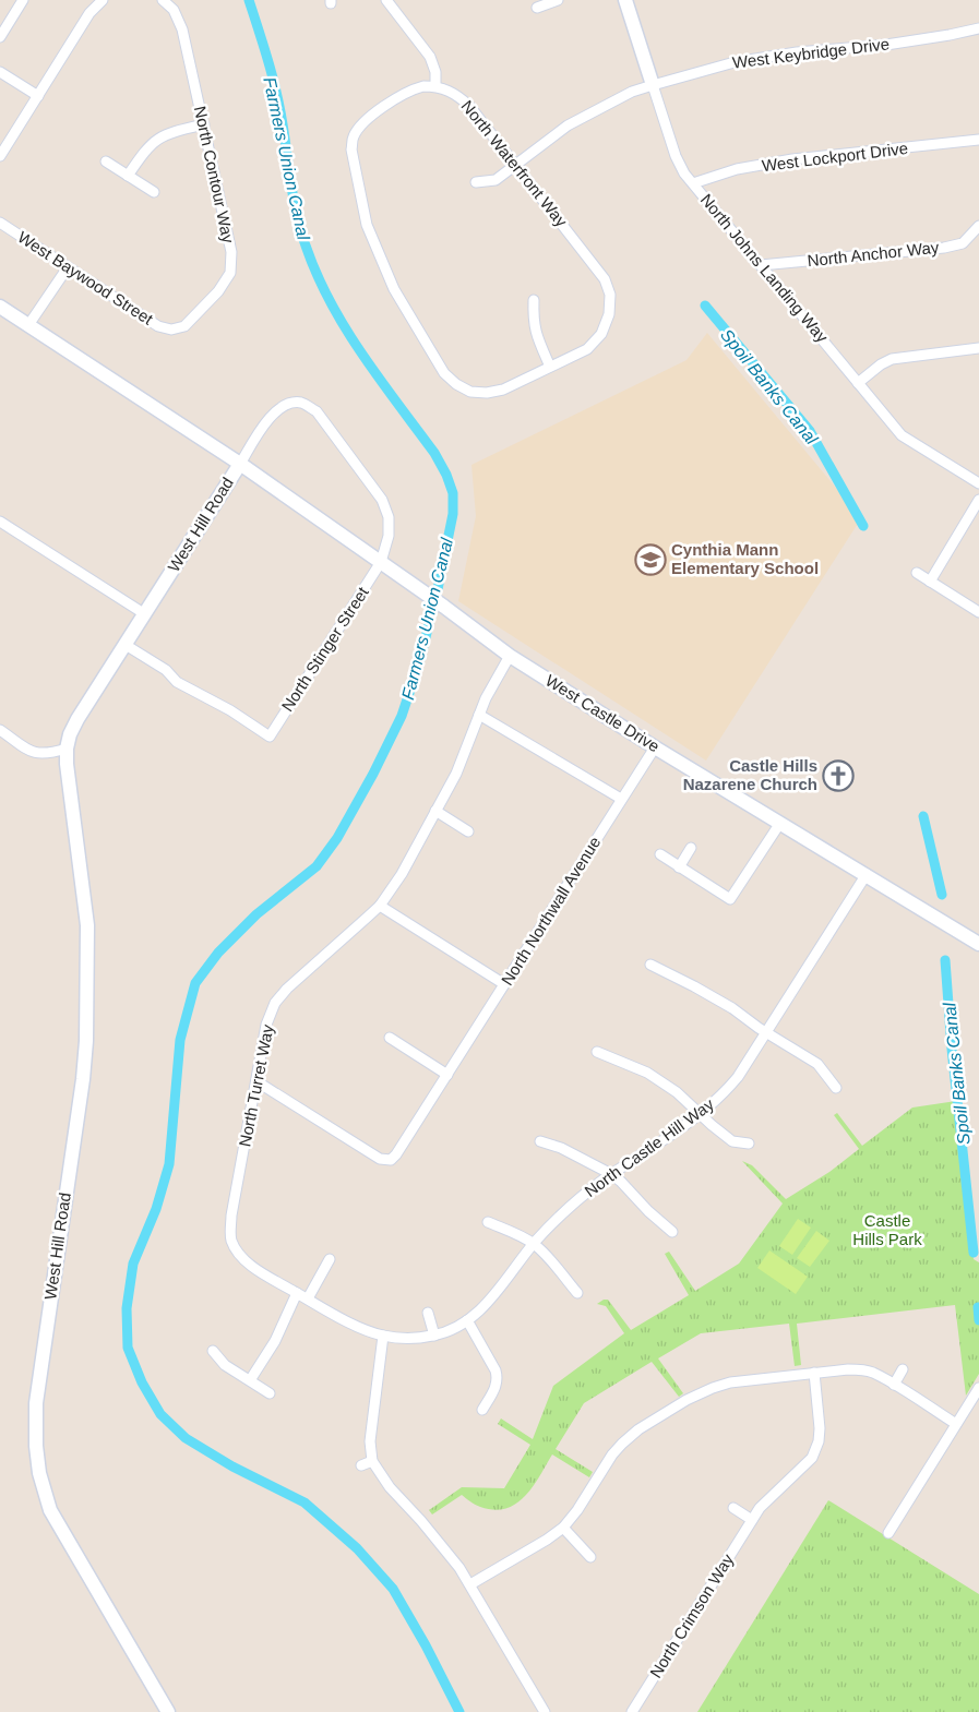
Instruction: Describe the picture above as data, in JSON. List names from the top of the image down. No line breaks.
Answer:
{"streets":{"street":["West Keybridge Drive","West Lockport Drive","North Waterfront Way","North Contour Way","North Anchor Way","North Johns Landing Way","West Baywood Street","West Hill Road","North Stinger Street","West Castle Drive","North Northwall Avenue","North Turret Way","North Castle Hill Way","North Crimson Way"]},"crossings":[["West Keybridge Drive","North Waterfront Way"],["West Keybridge Drive","North Johns Landing Way"],["West Lockport Drive","North Johns Landing Way"],["North Contour Way","West Baywood Street"],["North Anchor Way","North Johns Landing Way"],["West Hill Road","North Stinger Street"],["West Hill Road","West Castle Drive"],["North Stinger Street","West Castle Drive"],["West Castle Drive","North Northwall Avenue"],["West Castle Drive","North Turret Way"],["West Castle Drive","North Castle Hill Way"],["North Northwall Avenue","North Turret Way"],["North Turret Way","North Castle Hill Way"]],"water":["Farmers Union Canal","Spoil Banks Canal"],"parks":["Castle Hills Park"],"places":{"school or university":["Cynthia Mann Elementary School"],"church":["Castle Hills Nazarene Church"]}}
